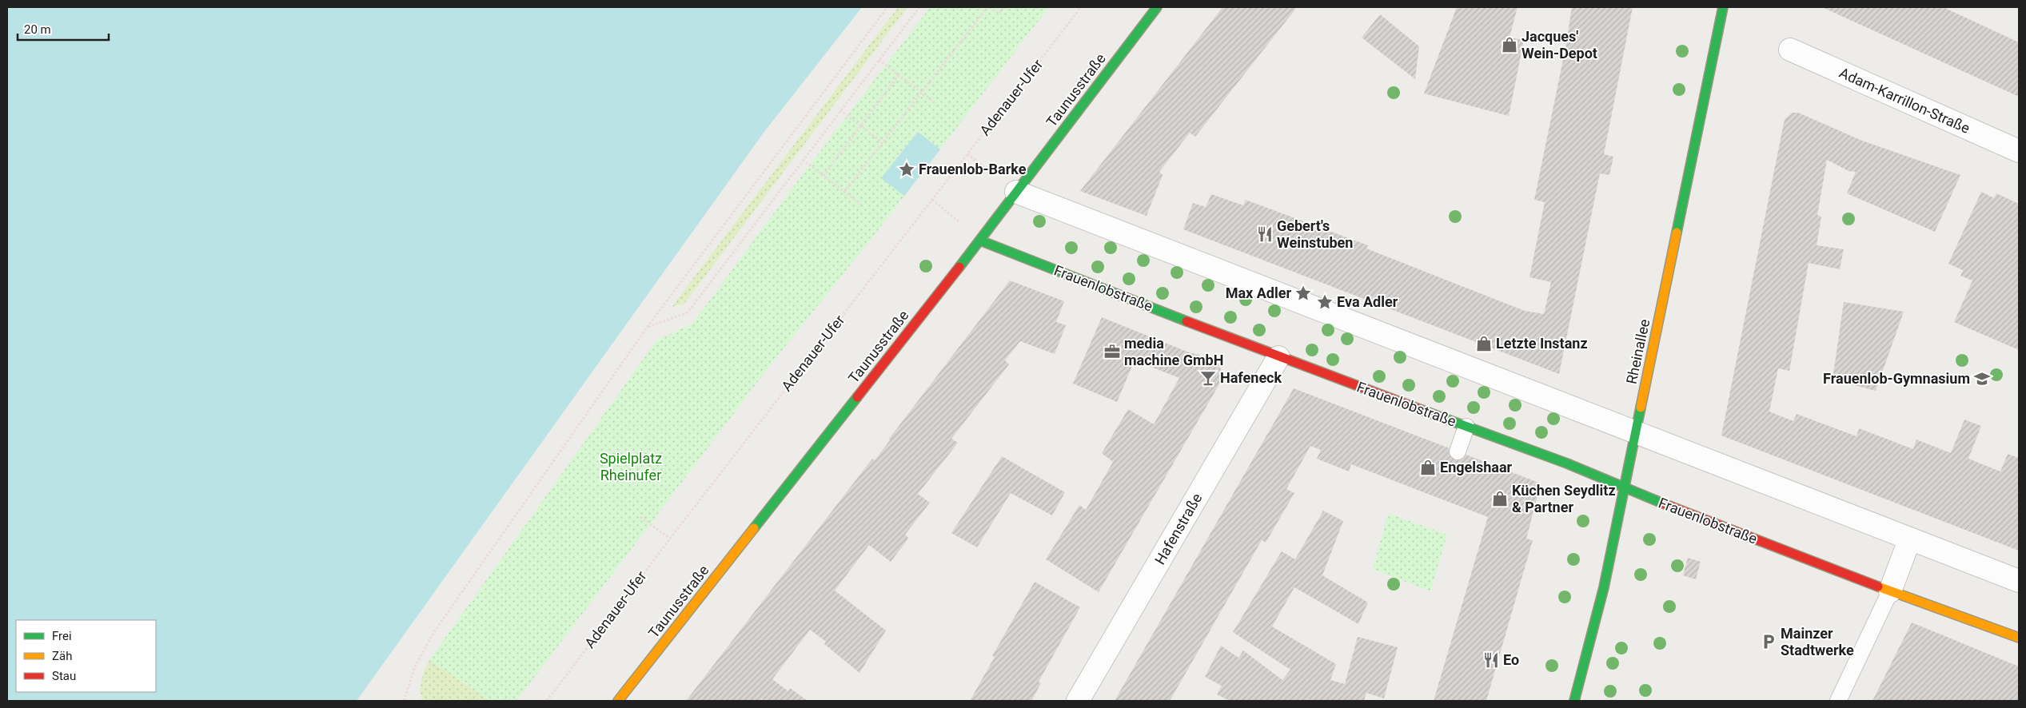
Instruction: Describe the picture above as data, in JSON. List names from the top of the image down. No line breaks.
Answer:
{"streets":{"street":["Taunusstraße","Adam-Karrillon-Straße","Frauenlobstraße","Rheinallee","Hafenstraße"],"path":["Adenauer-Ufer"]},"crossings":[["Taunusstraße","Frauenlobstraße"],["Frauenlobstraße","Rheinallee"],["Frauenlobstraße","Hafenstraße"]],"parks":["Spielplatz Rheinufer"],"places":{"shop":["Jacques' Wein-Depot","Letzte Instanz","Engelshaar","Küchen Seydlitz & Partner"],"place":["Frauenlob-Barke","Max Adler","Eva Adler"],"restaurant":["Gebert's Weinstuben","Eo"],"office":["media machine GmbH"],"bar":["Hafeneck"],"school or university":["Frauenlob-Gymnasium"],"parking":["Mainzer Stadtwerke"]},"legend":["Frei","Zäh","Stau"],"scale_bar":"20 m"}
